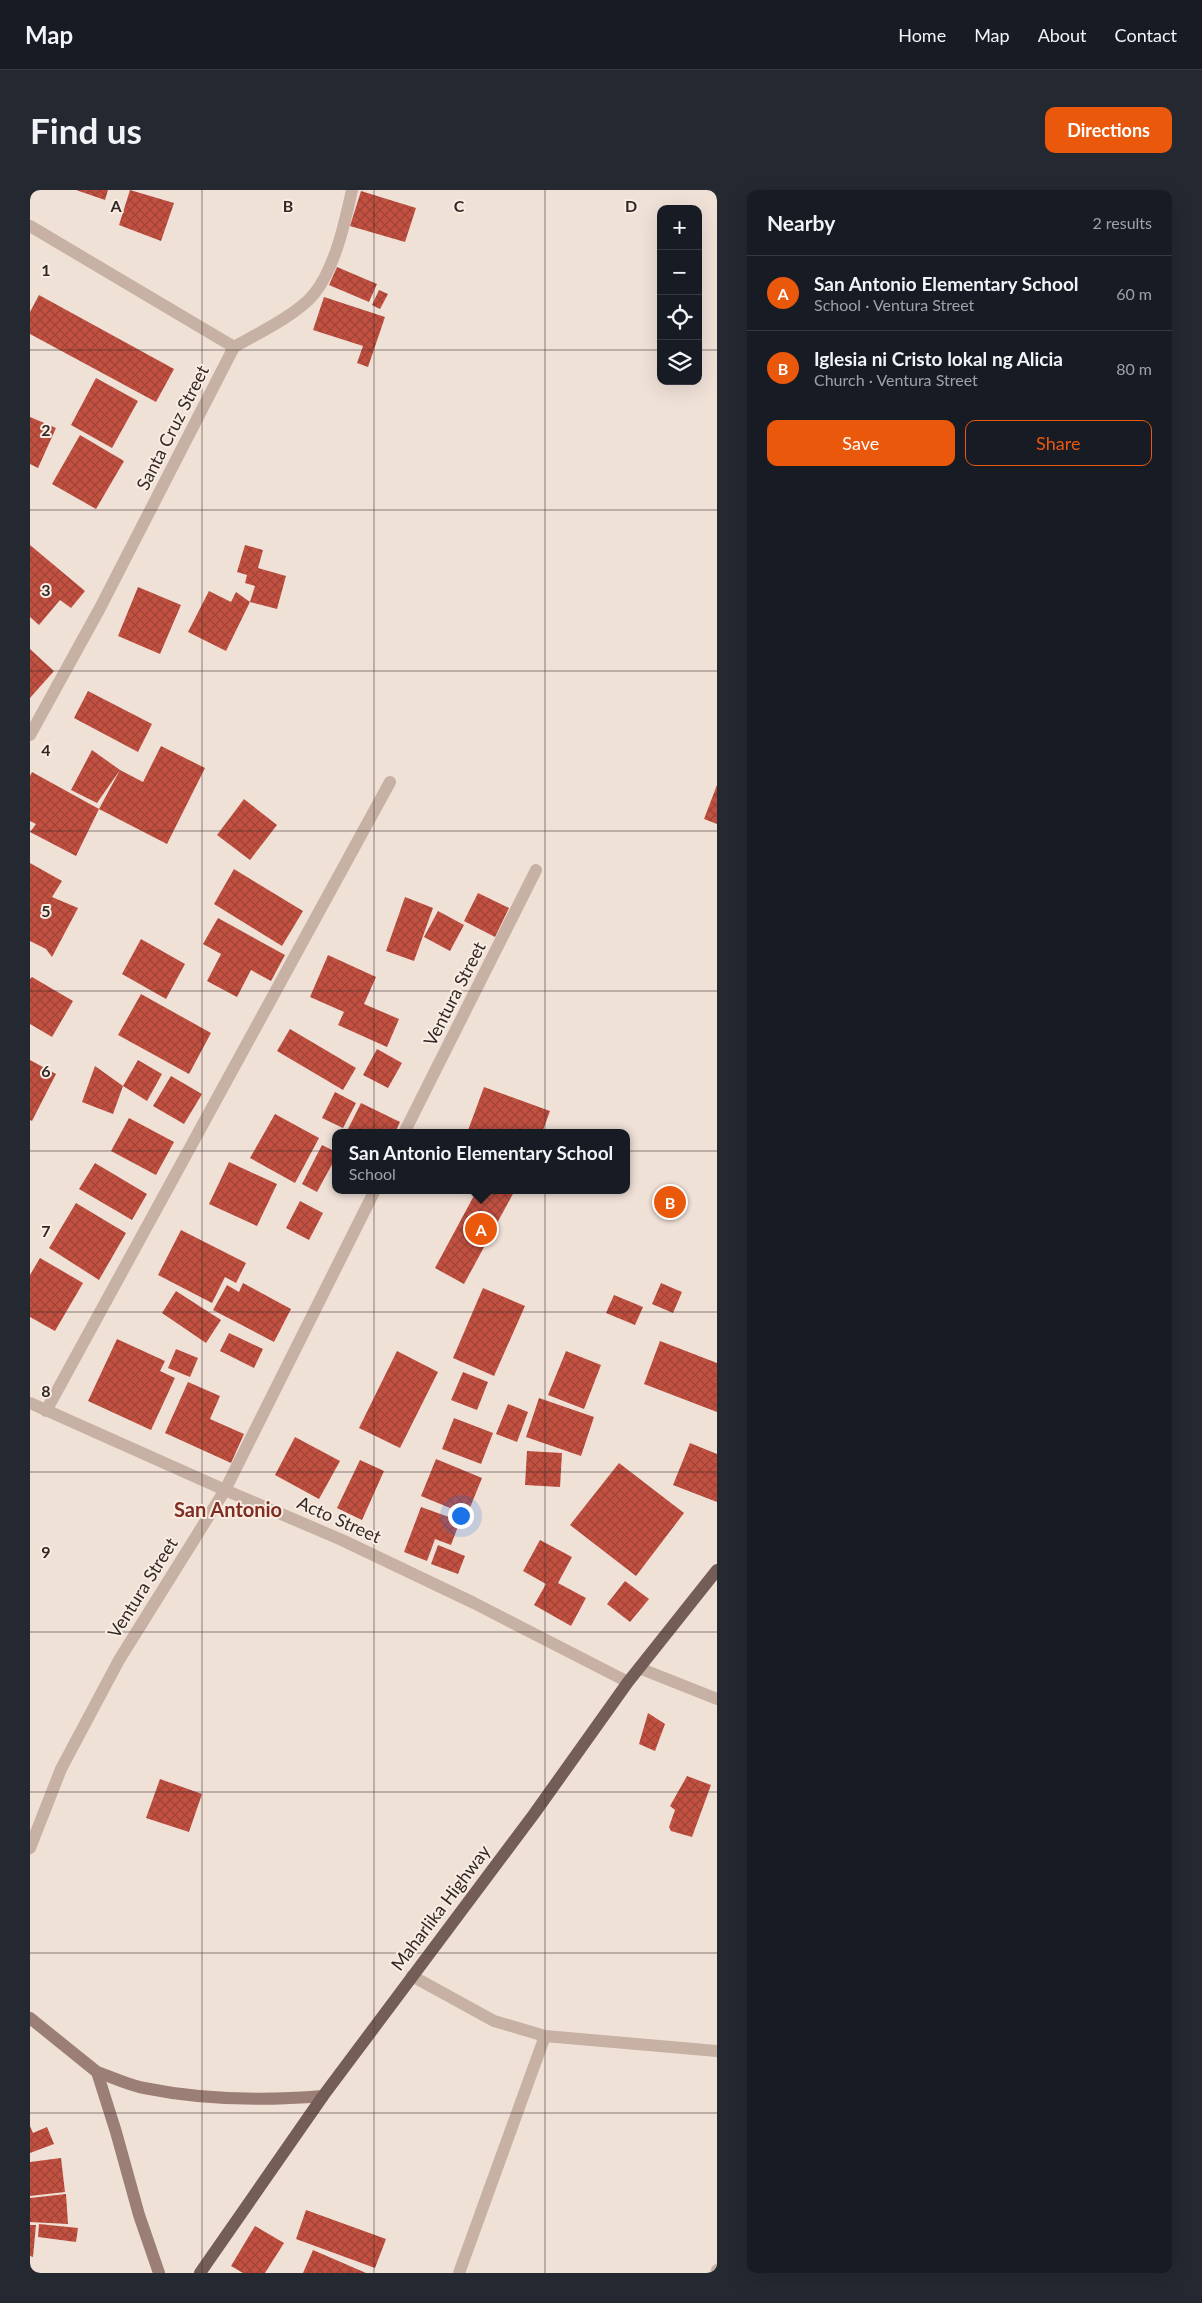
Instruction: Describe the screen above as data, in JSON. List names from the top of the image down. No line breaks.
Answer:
{"streets":{"main road":["Maharlika Highway"],"street":["Santa Cruz Street","Ventura Street","Acto Street"]},"crossings":[["Ventura Street","Acto Street"],["Acto Street","Maharlika Highway"]],"districts":["San Antonio"],"page":{"header":"Map","nav":["Home","Map","About","Contact"],"buttons":["Directions",["Save","Share"]],"title":"Find us","heading":["Nearby","2 results"],"map_buttons":["+","−"],"list":[{"mark":"A","name":"San Antonio Elementary School","note":"School · Ventura Street","value":"60 m"},{"mark":"B","name":"Iglesia ni Cristo lokal ng Alicia","note":"Church · Ventura Street","value":"80 m"}],"popup":["San Antonio Elementary School","School"],"pins":["B","A"]},"grid":{"columns":["A","B","C","D"],"rows":["1","2","3","4","5","6","7","8","9"]}}
